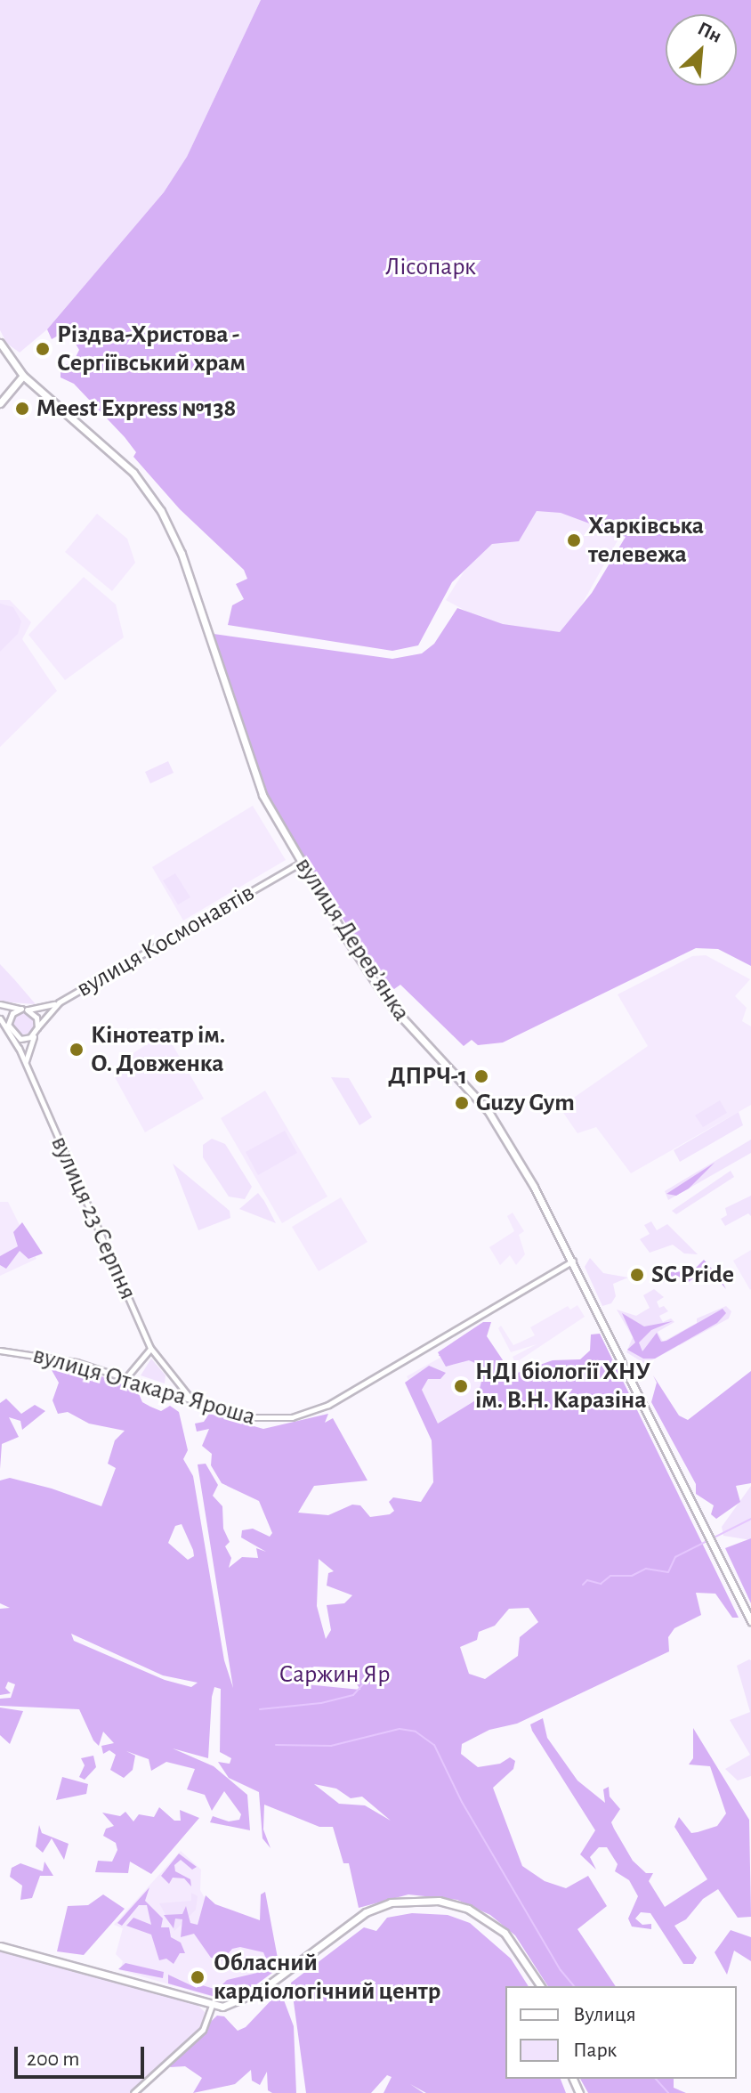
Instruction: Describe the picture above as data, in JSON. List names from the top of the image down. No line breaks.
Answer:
{"streets":{"main road":["вулиця Дерев’янка"],"street":["вулиця Космонавтів","вулиця 23 Серпня","вулиця Отакара Яроша"]},"crossings":[["вулиця Дерев’янка","вулиця Космонавтів"],["вулиця Дерев’янка","вулиця Отакара Яроша"],["вулиця Космонавтів","вулиця 23 Серпня"],["вулиця 23 Серпня","вулиця Отакара Яроша"]],"parks":["Лісопарк","Саржин Яр"],"places":["Різдва-Христова - Сергіївський храм","Meest Express №138","Харківська телевежа","Кінотеатр ім. О. Довженка","ДПРЧ-1","Guzy Gym","SC Pride","НДІ біології ХНУ ім. В.Н. Каразіна","Обласний кардiологiчний центр"],"legend":["Вулиця","Парк"],"scale_bar":"200 m","north":"top right"}
